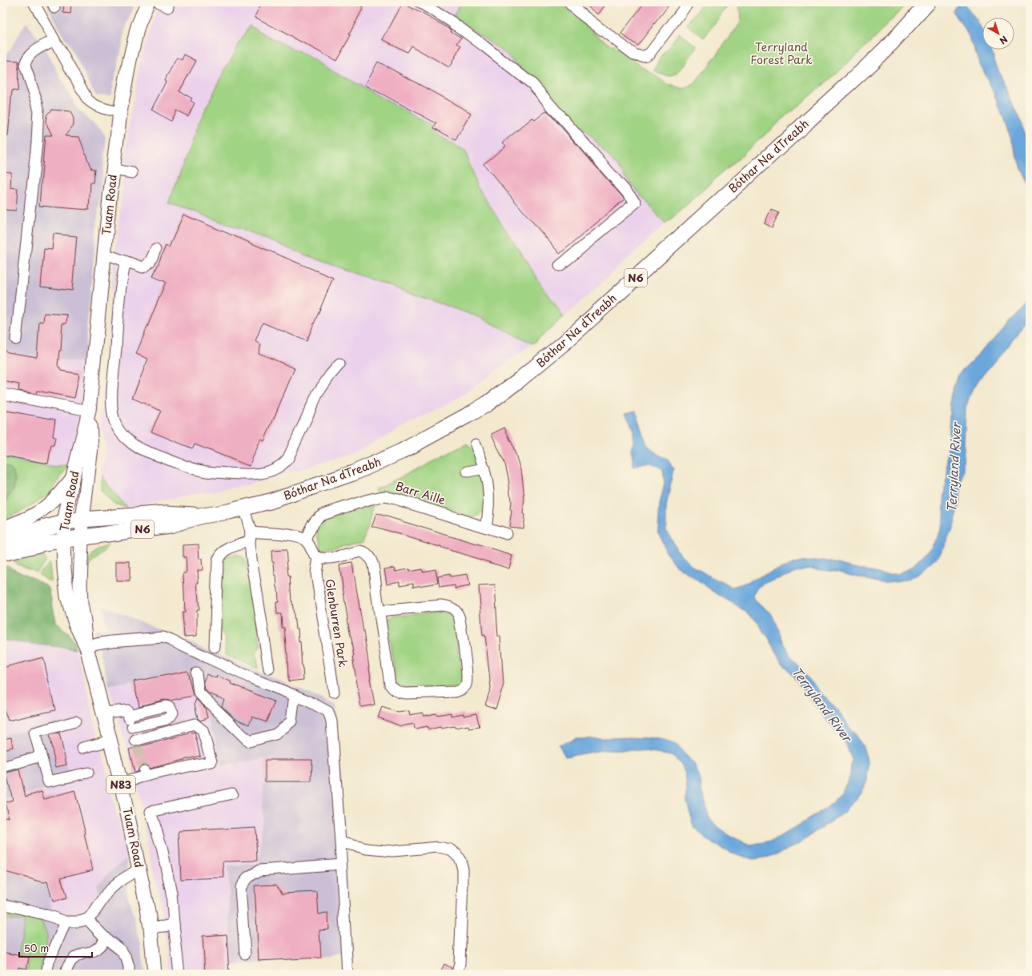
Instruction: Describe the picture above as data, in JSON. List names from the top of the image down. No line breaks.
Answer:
{"streets":{"highway":["Bóthar Na dTreabh","N6"],"main road":["Tuam Road","N83"],"street":["Barr Aille","Glenburren Park"]},"crossings":[["Bóthar Na dTreabh","Tuam Road"]],"water":["Terryland River"],"parks":["Terryland Forest Park"],"scale_bar":"50 m","north":"bottom right"}
